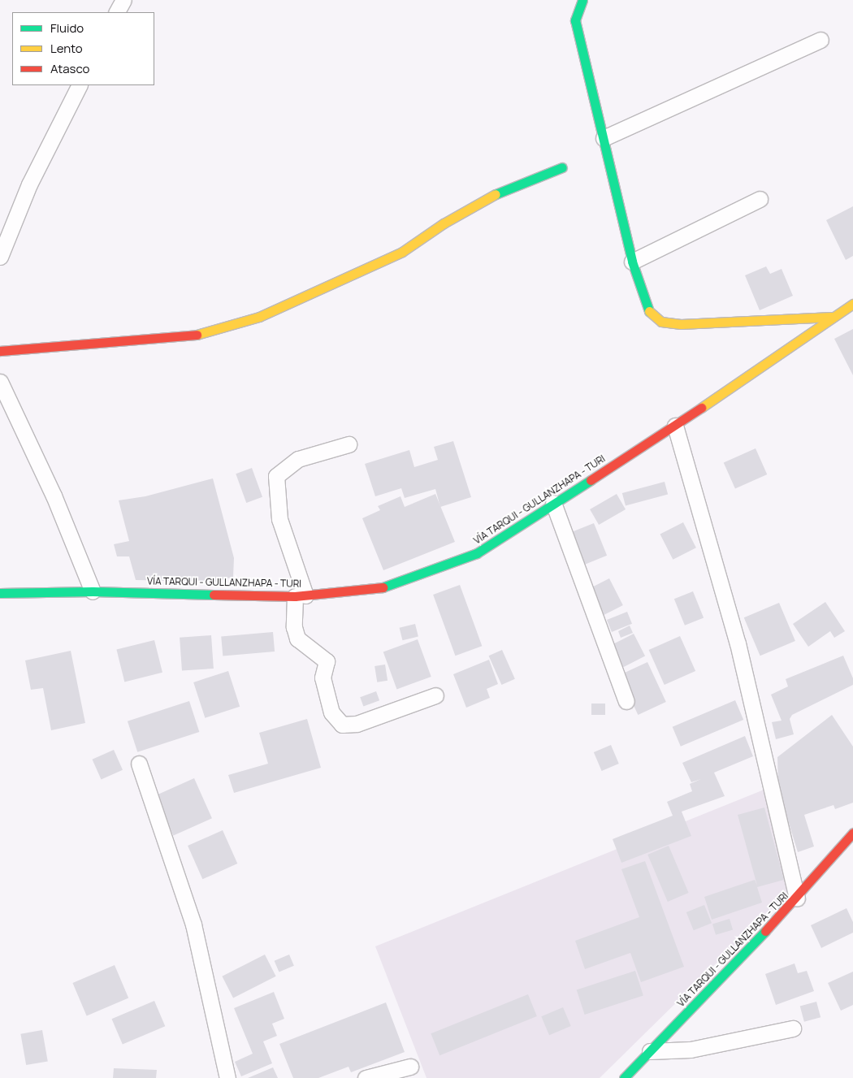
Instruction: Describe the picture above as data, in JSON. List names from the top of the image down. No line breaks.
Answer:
{"streets":{"main road":["VÍA TARQUI - GULLANZHAPA - TURI"]},"legend":["Fluido","Lento","Atasco"]}
